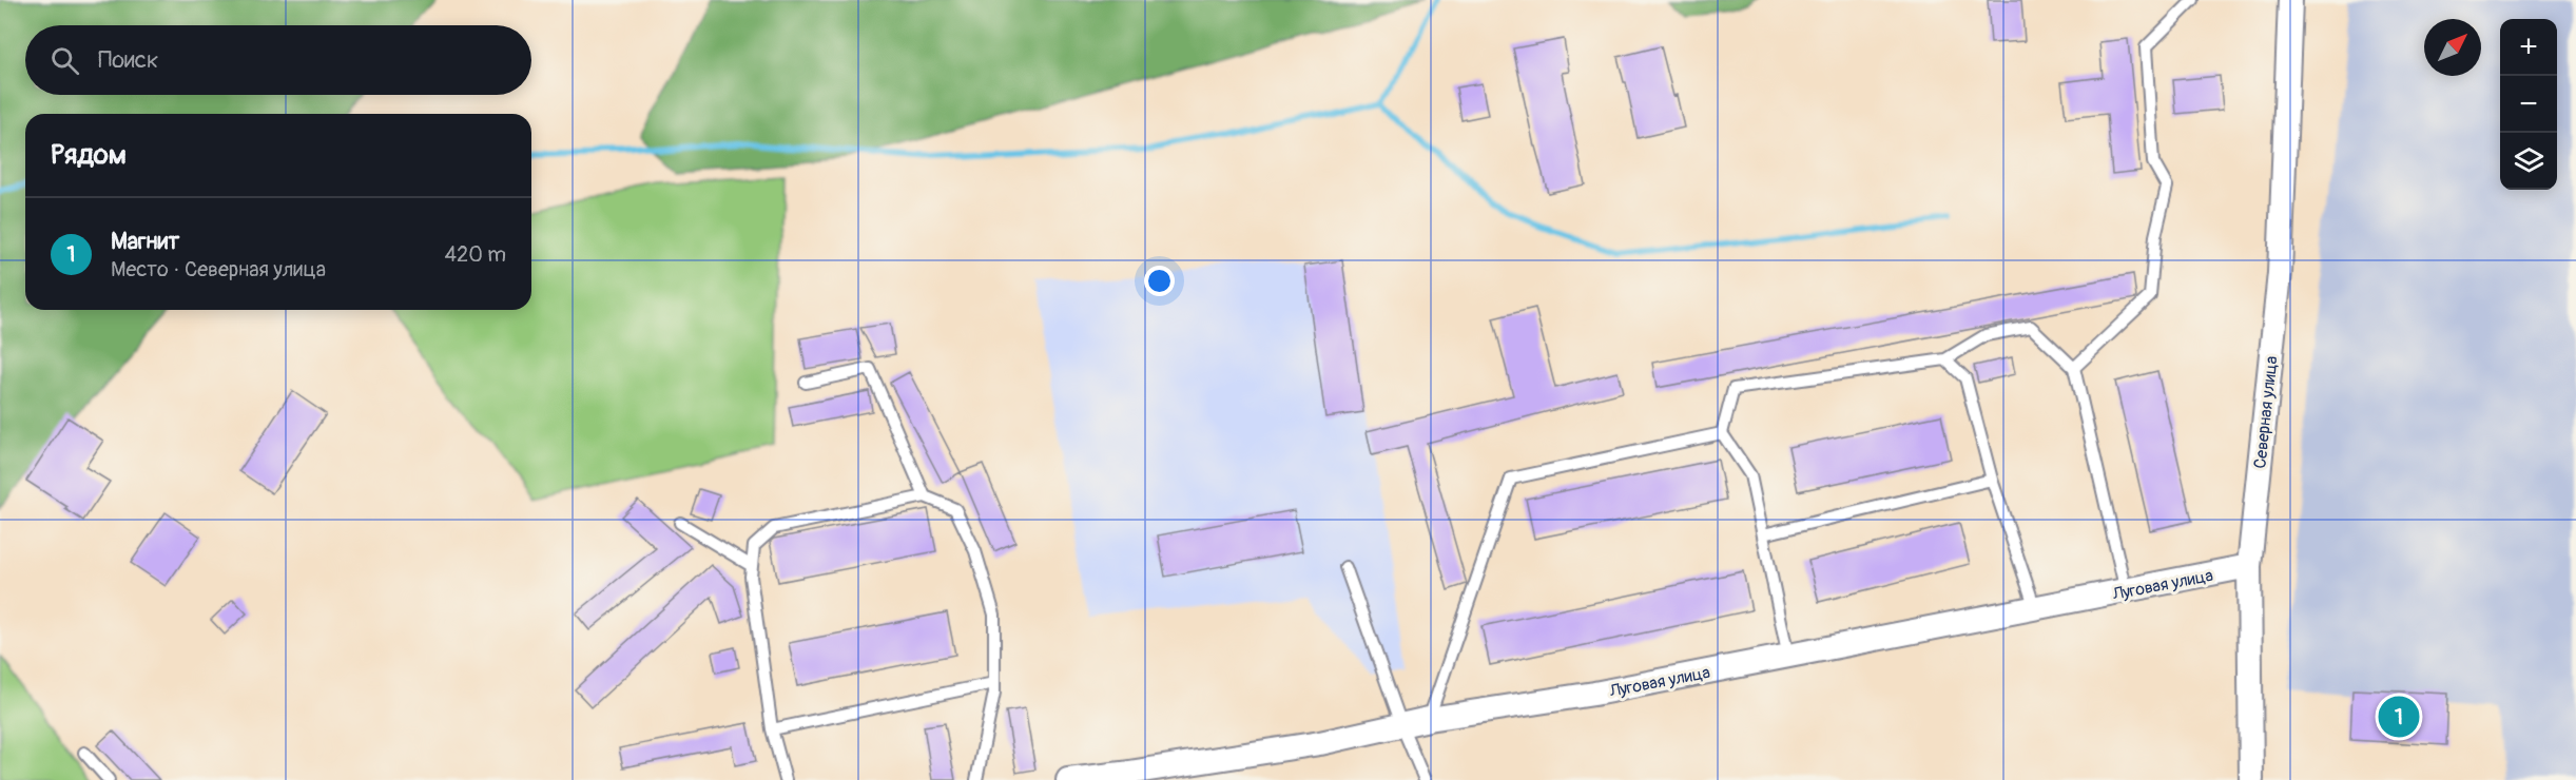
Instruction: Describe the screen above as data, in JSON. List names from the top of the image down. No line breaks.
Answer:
{"streets":{"street":["Северная улица","Луговая улица"]},"crossings":[["Северная улица","Луговая улица"]],"north":"top right","page":{"map_buttons":["+","−"],"search":"Поиск","heading":"Рядом","list":[{"mark":"1","name":"Магнит","note":"Место · Северная улица","value":"420 m"}],"pins":"1"}}
